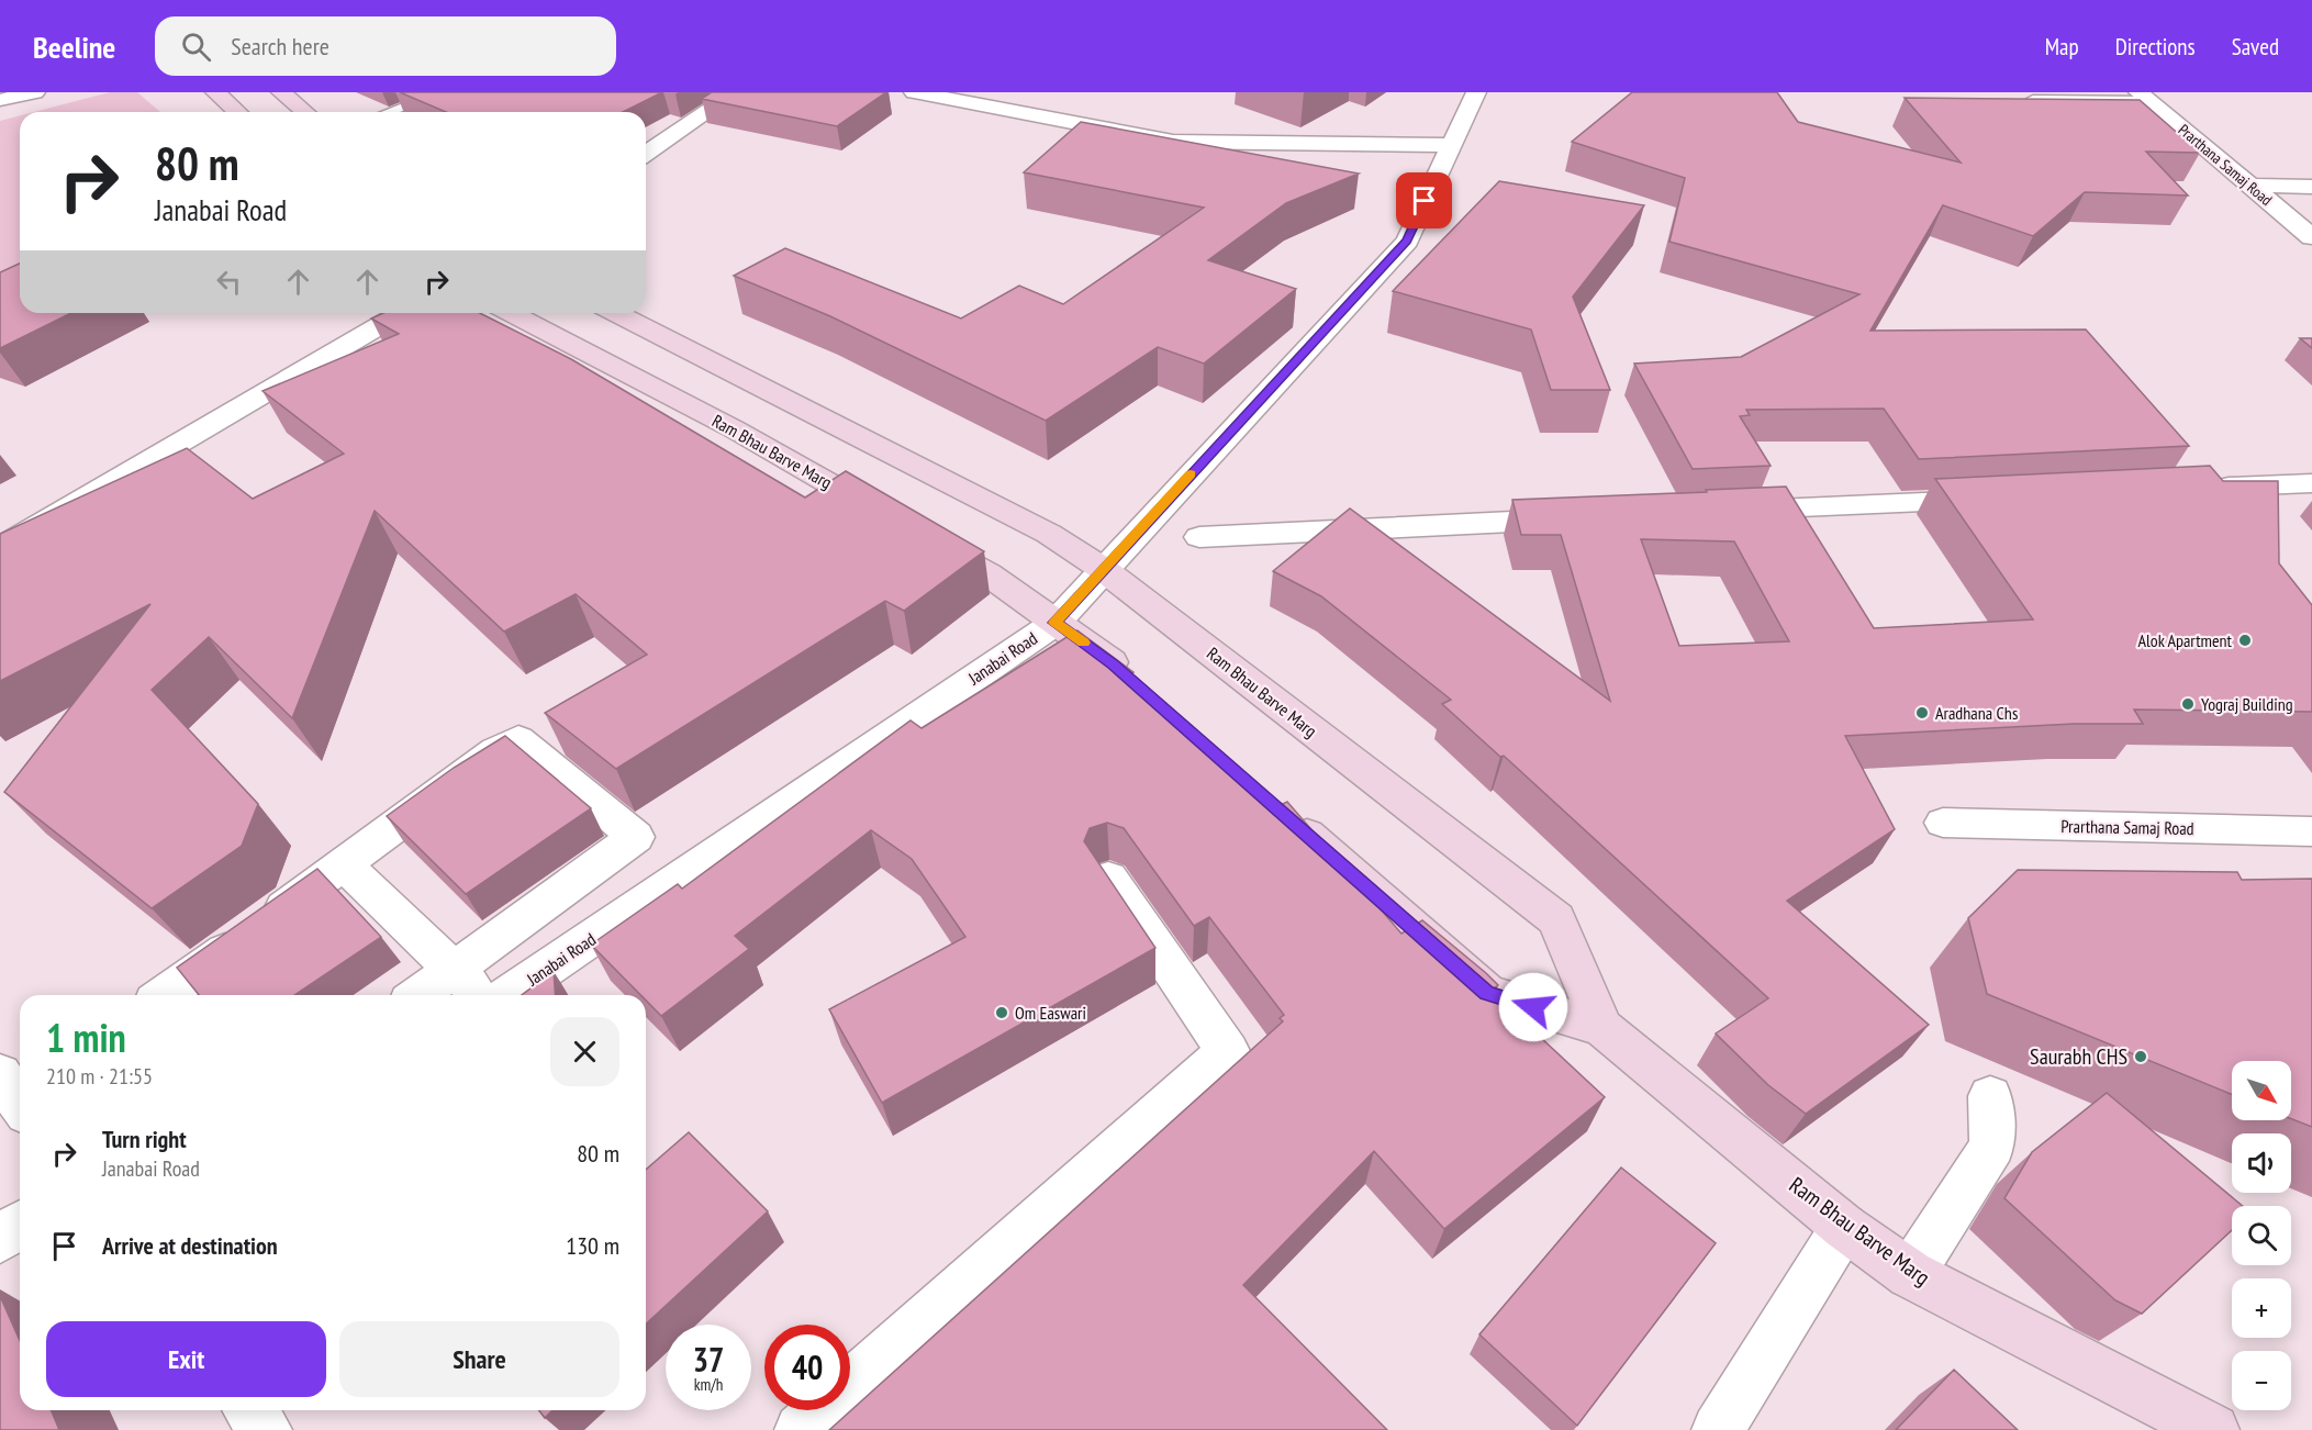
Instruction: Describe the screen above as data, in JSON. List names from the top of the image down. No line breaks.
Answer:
{"streets":{"street":["Prarthana Samaj Road","Ram Bhau Barve Marg","Janabai Road"]},"crossings":[["Ram Bhau Barve Marg","Janabai Road"]],"places":["Alok Apartment","Yograj Building","Aradhana Chs","Om Easwari","Saurabh CHS"],"north":"bottom right","page":{"header":"Beeline","search":"Search here","nav":["Map","Directions","Saved"],"turn":["80 m","Janabai Road"],"heading":["1 min","210 m · 21:55"],"map_buttons":["+","−"],"list":[{"name":"Turn right","note":"Janabai Road","value":"80 m"},{"name":"Arrive at destination","value":"130 m"}],"buttons":["Exit","Share"],"speed":"37 km/h","limit":"40"}}
